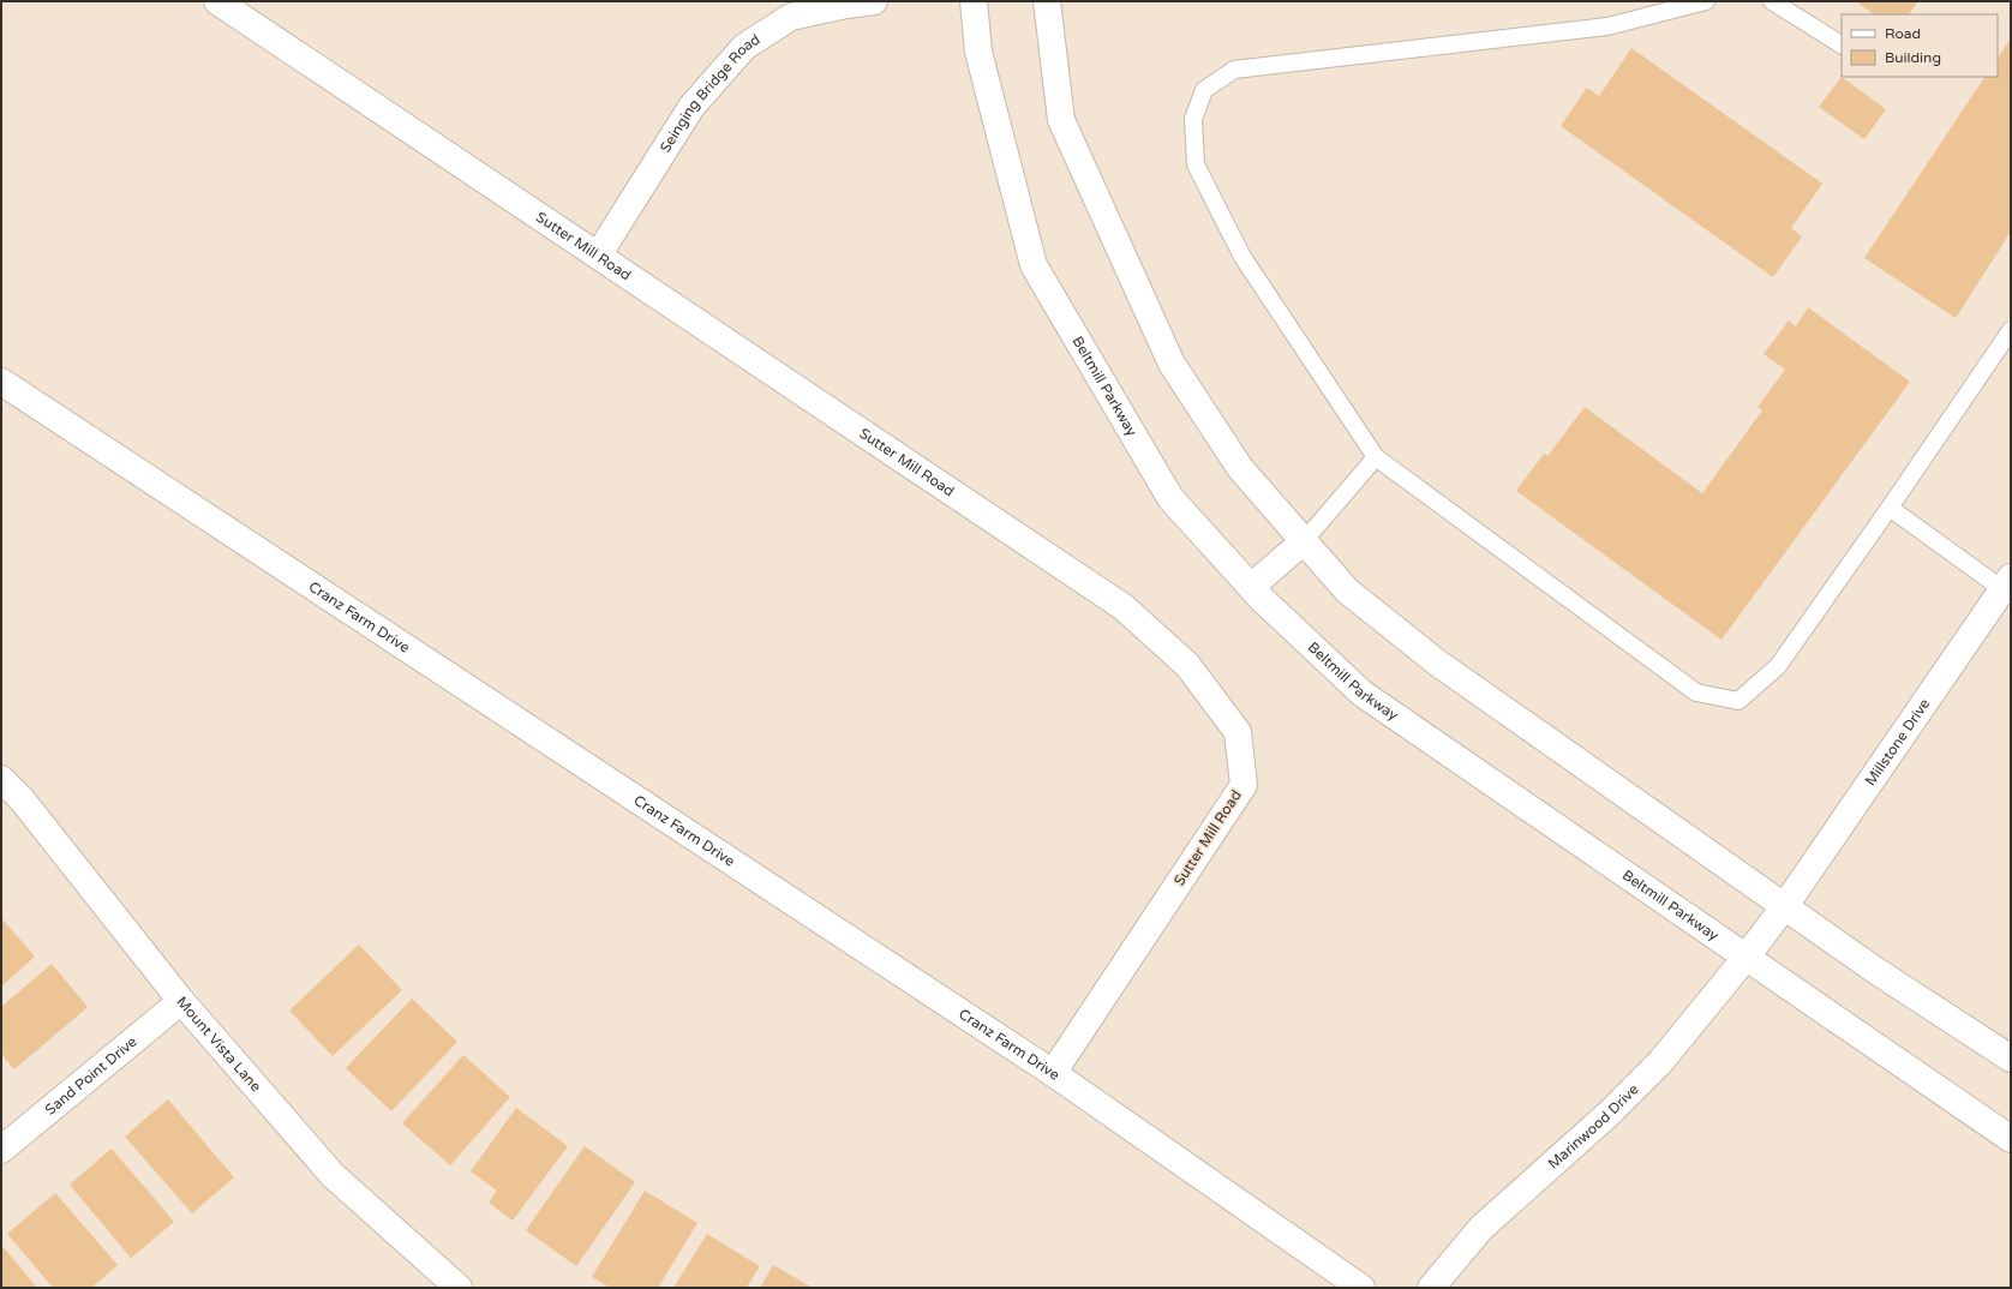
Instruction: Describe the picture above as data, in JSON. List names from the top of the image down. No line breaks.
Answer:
{"streets":{"street":["Seinging Bridge Road","Sutter Mill Road","Beltmill Parkway","Cranz Farm Drive","Millstone Drive","Mount Vista Lane","Sand Point Drive","Marinwood Drive"]},"crossings":[["Seinging Bridge Road","Sutter Mill Road"],["Sutter Mill Road","Cranz Farm Drive"],["Beltmill Parkway","Millstone Drive"],["Beltmill Parkway","Marinwood Drive"],["Millstone Drive","Marinwood Drive"],["Mount Vista Lane","Sand Point Drive"]],"legend":["Road","Building"]}
